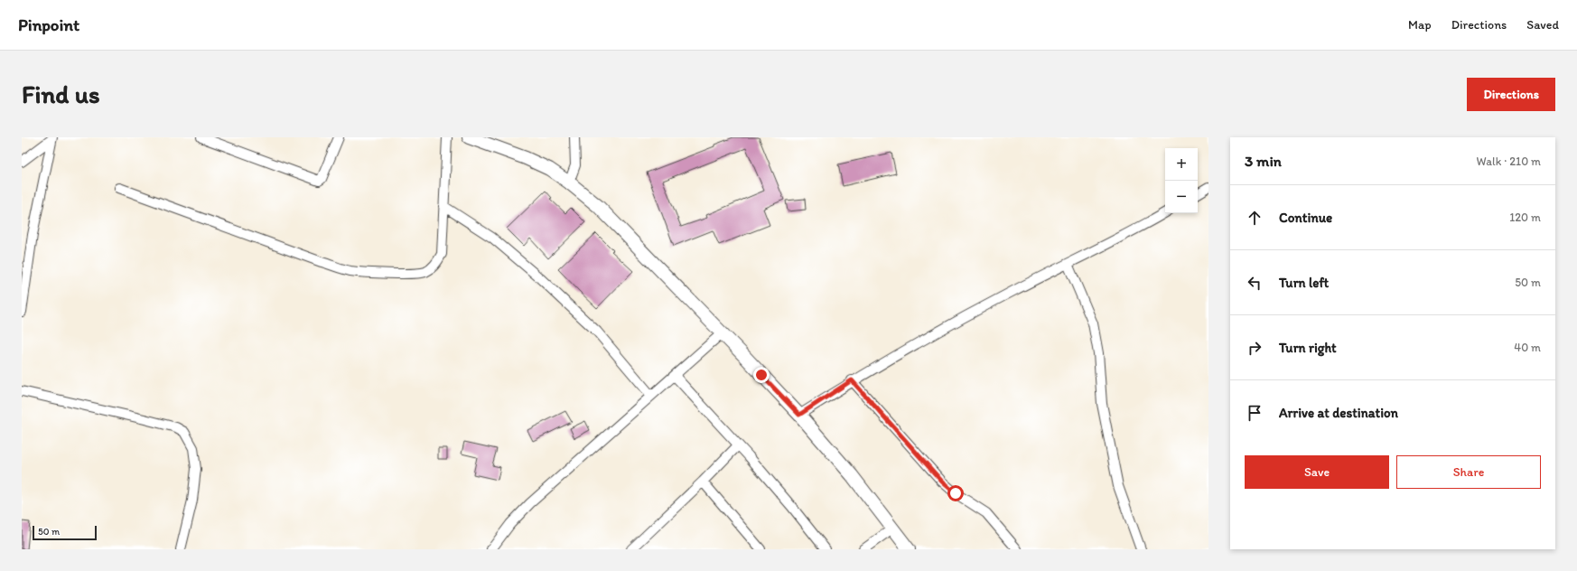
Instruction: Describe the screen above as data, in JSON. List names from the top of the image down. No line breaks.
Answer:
{"scale_bar":"50 m","page":{"header":"Pinpoint","nav":["Map","Directions","Saved"],"buttons":["Directions",["Save","Share"]],"title":"Find us","heading":["3 min","Walk · 210 m"],"map_buttons":["+","−"],"list":[["Continue","120 m"],["Turn left","50 m"],["Turn right","40 m"],"Arrive at destination"],"scale":"50 m"}}
